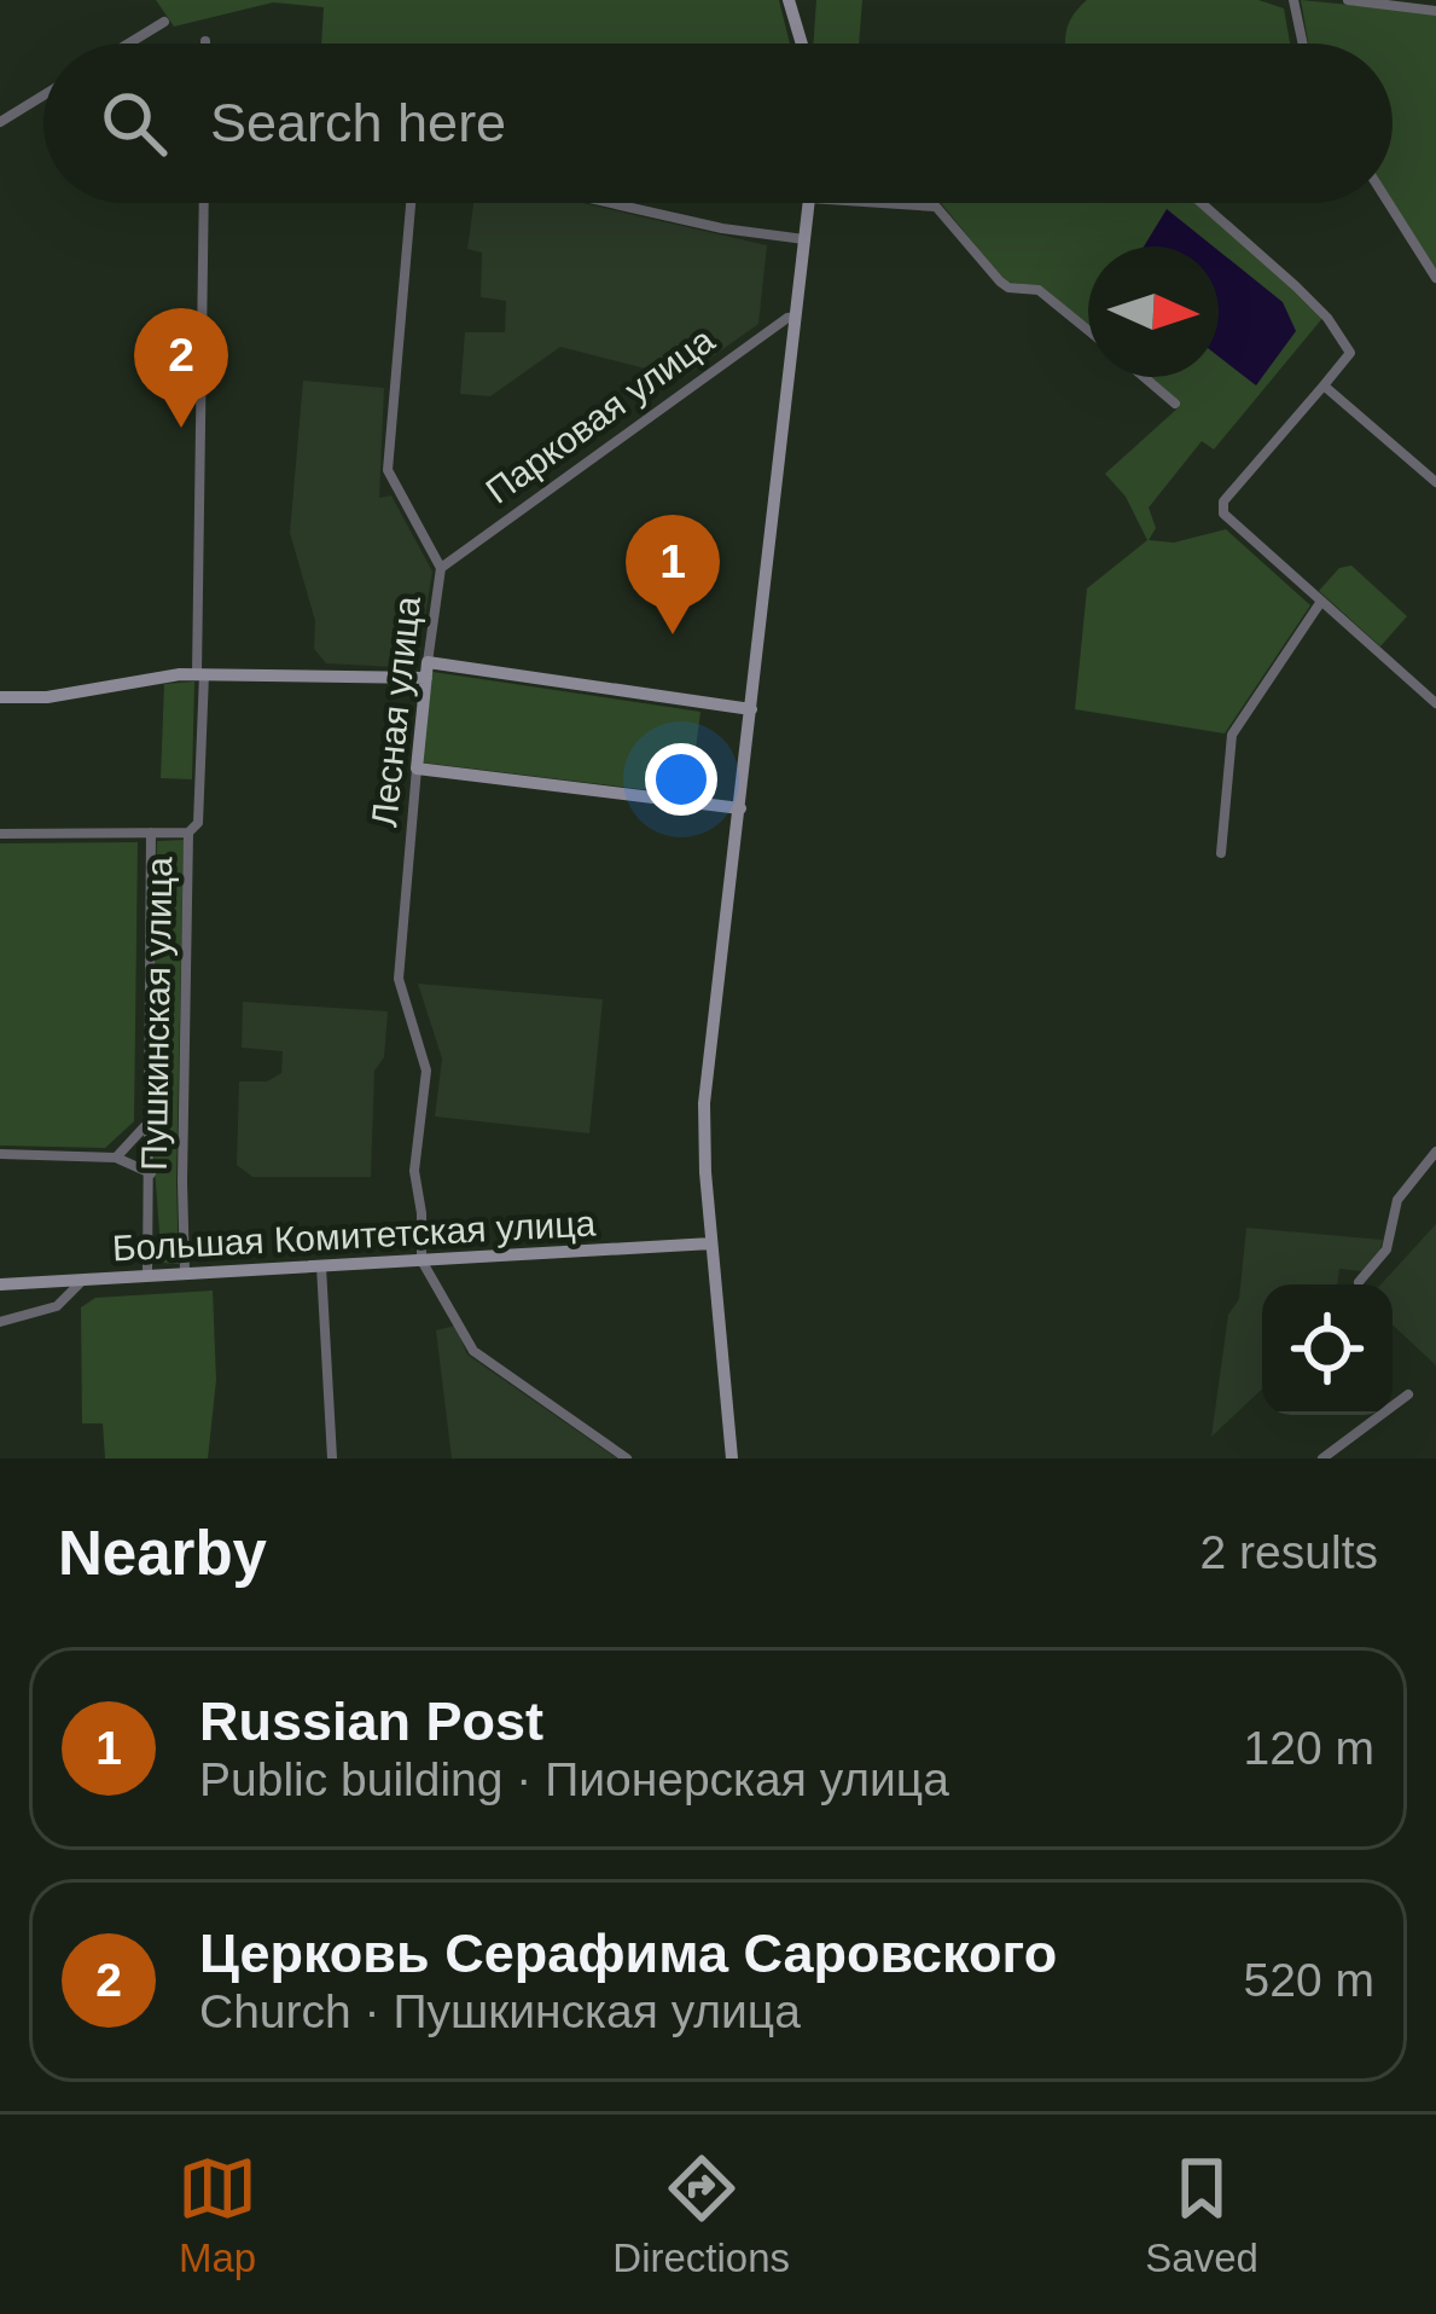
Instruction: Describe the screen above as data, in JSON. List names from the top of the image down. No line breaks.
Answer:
{"streets":{"street":["Парковая улица","Лесная улица","Пушкинская улица","Большая Комитетская улица"]},"crossings":[["Парковая улица","Лесная улица"],["Лесная улица","Большая Комитетская улица"],["Пушкинская улица","Большая Комитетская улица"]],"north":"right","page":{"search":"Search here","pins":["2","1"],"heading":["Nearby","2 results"],"list":[{"mark":"1","name":"Russian Post","note":"Public building · Пионерская улица","value":"120 m"},{"mark":"2","name":"Церковь Серафима Саровского","note":"Church · Пушкинская улица","value":"520 m"}],"nav":["Map","Directions","Saved"]}}
